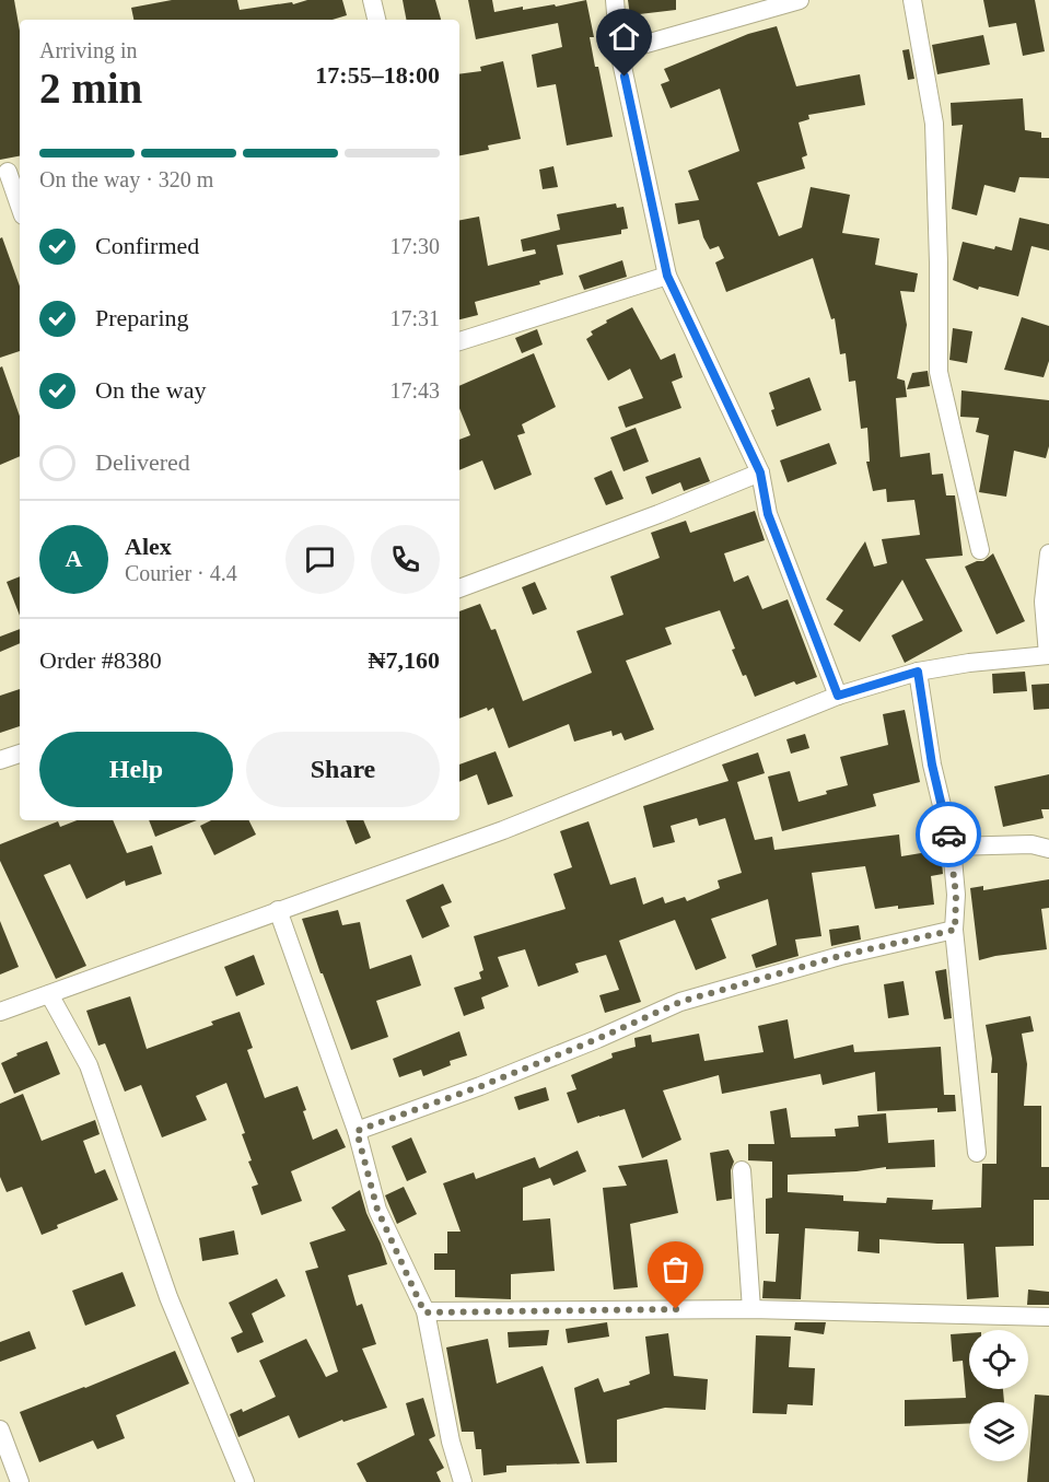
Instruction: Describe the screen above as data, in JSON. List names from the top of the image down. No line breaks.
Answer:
{"page":{"heading":["2 min","Arriving in","17:55–18:00"],"panel":["Alex","Courier · 4.4","Order #8380","₦7,160"],"bar":"On the way · 320 m","list":[["Confirmed","17:30"],["Preparing","17:31"],["On the way","17:43"],"Delivered"],"round":"A","buttons":["Help","Share"]}}
